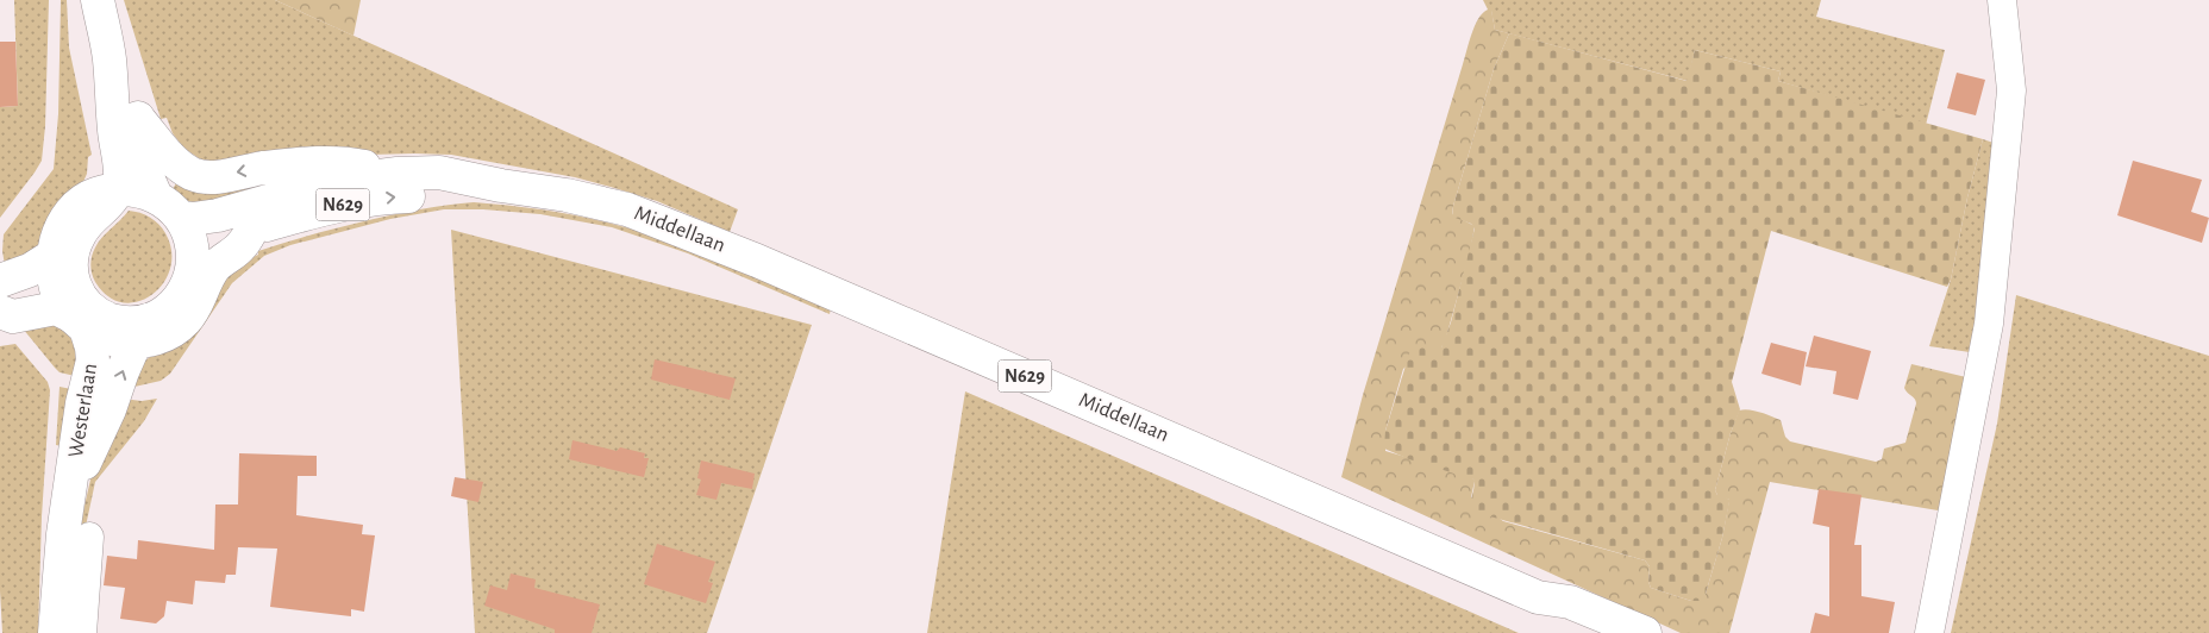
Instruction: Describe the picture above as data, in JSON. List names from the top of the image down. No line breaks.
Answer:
{"streets":{"main road":["N629","Middellaan","Westerlaan"]},"crossings":[["Middellaan","Westerlaan"]]}
